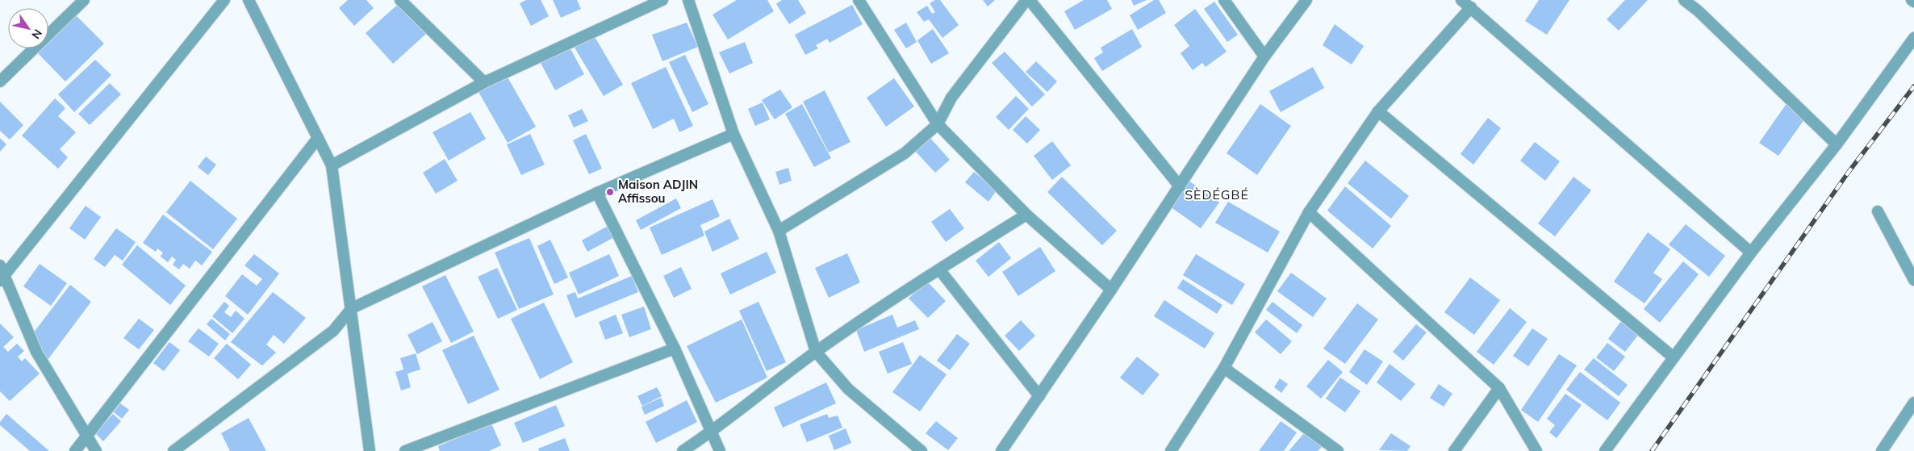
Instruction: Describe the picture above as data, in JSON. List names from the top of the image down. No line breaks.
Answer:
{"districts":["SÈDÉGBÉ"],"places":["Maison ADJIN Affissou"],"north":"bottom right"}
